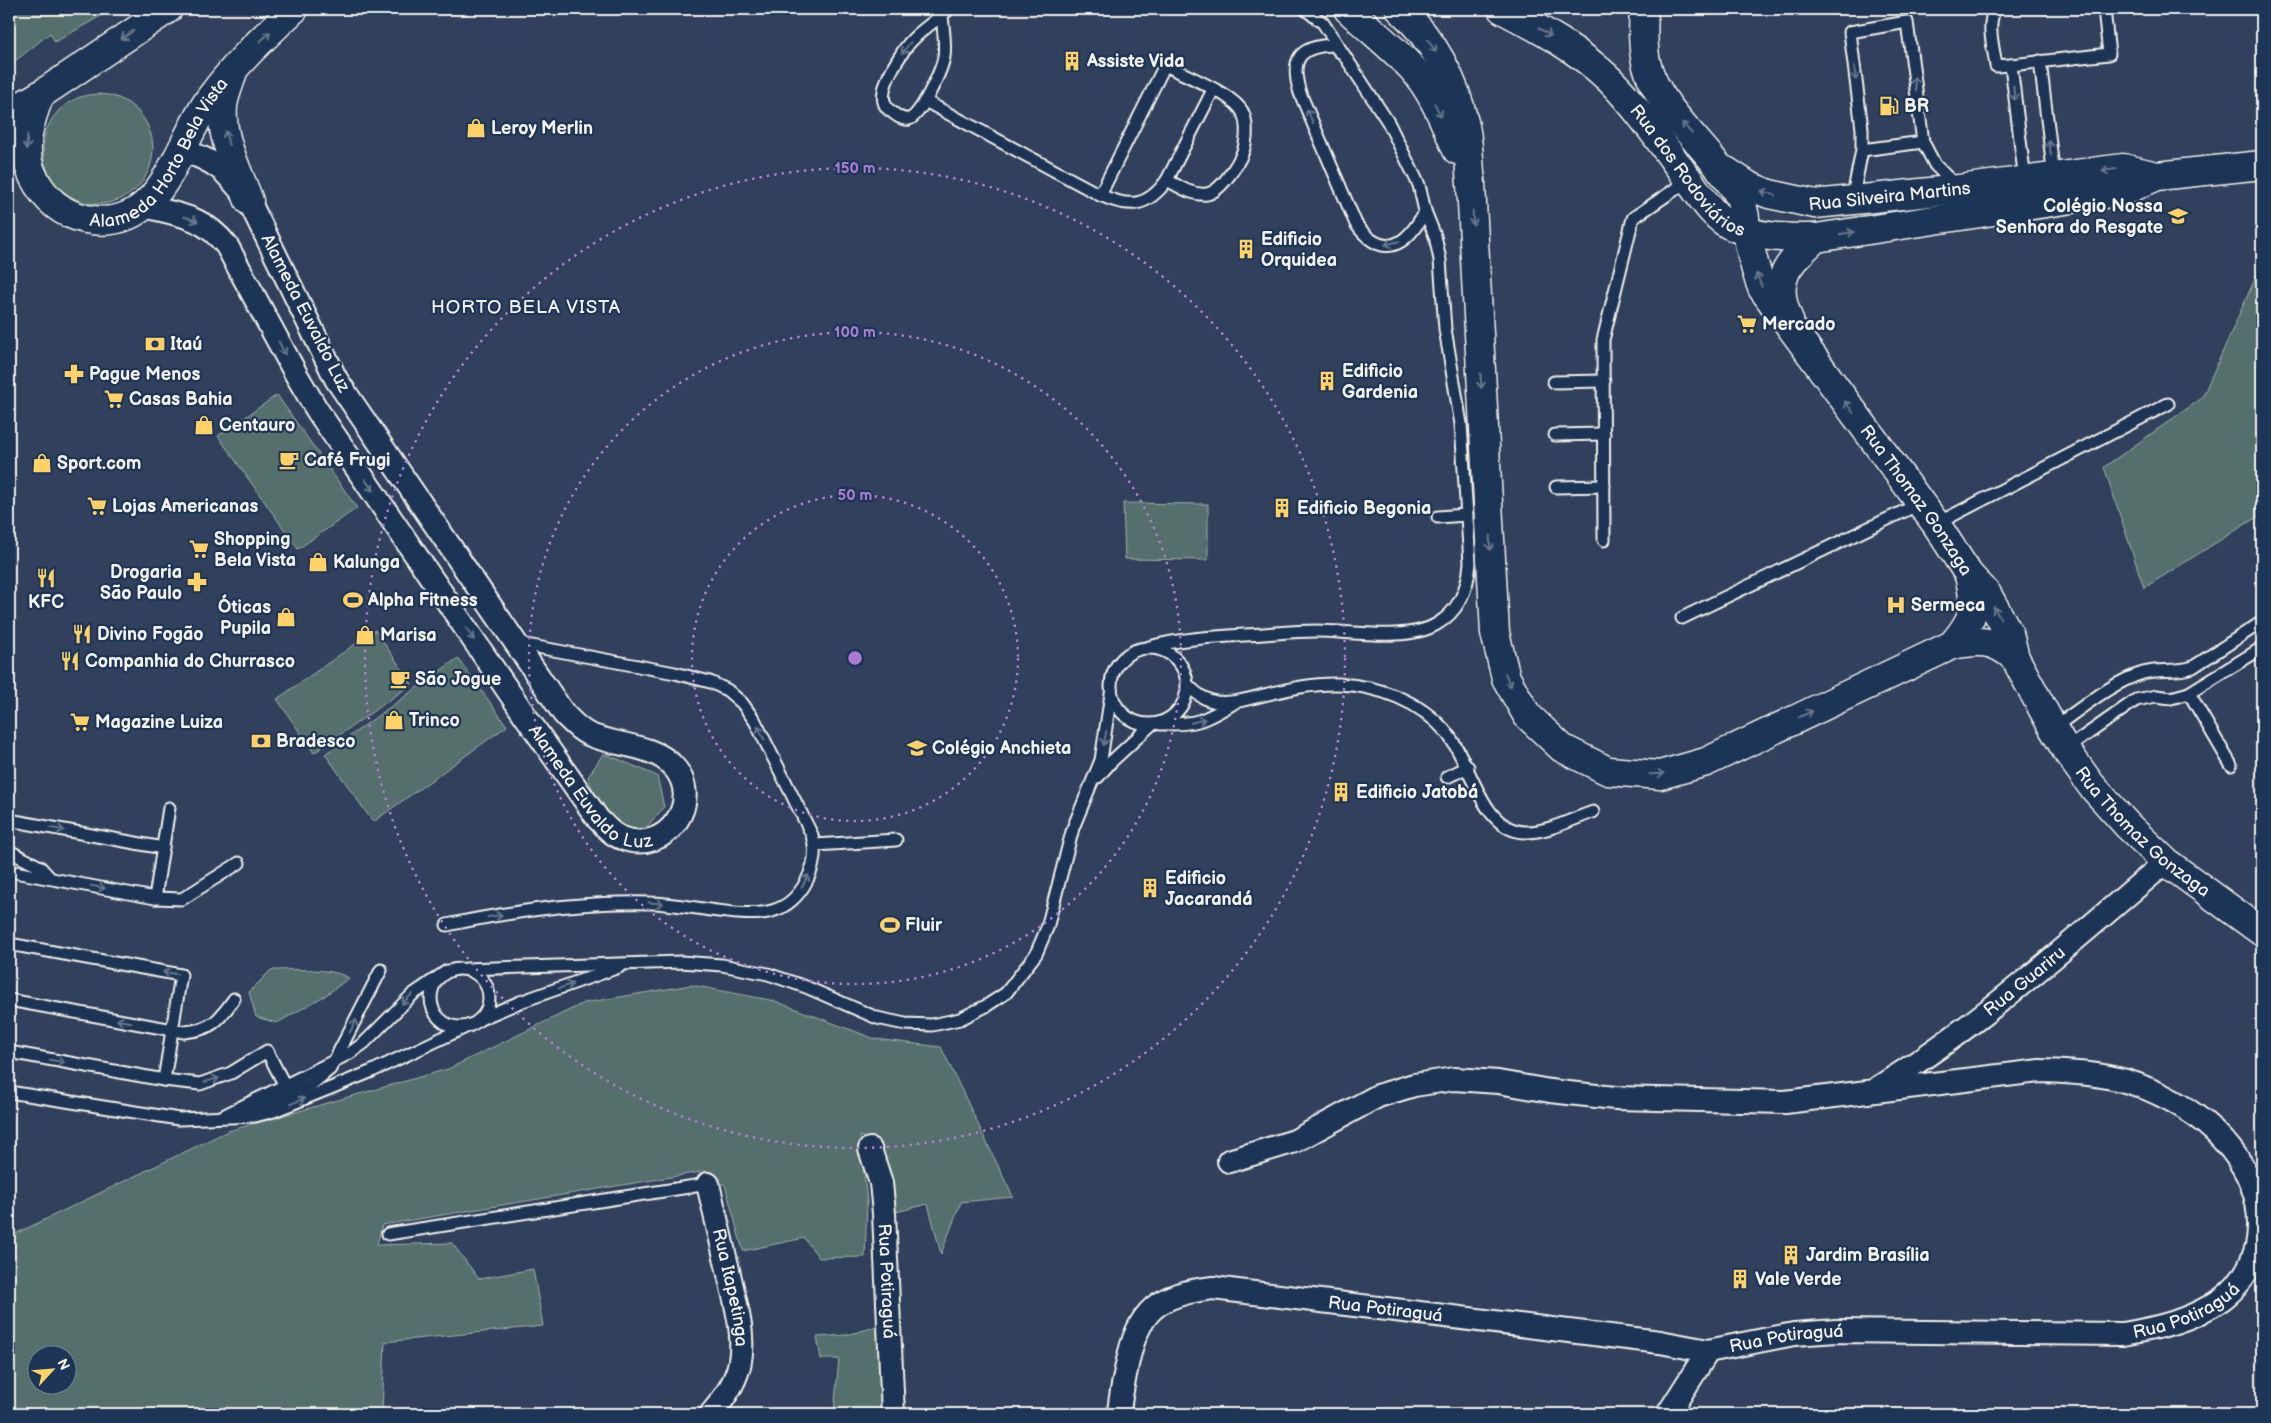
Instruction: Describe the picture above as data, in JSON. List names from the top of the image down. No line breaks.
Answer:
{"streets":{"main road":["Alameda Horto Bela Vista","Rua dos Rodoviários","Rua Silveira Martins","Rua Thomaz Gonzaga"],"street":["Alameda Euvaldo Luz","Rua Guariru","Rua Potiraguá","Rua Itapetinga"]},"crossings":[["Alameda Horto Bela Vista","Alameda Euvaldo Luz"],["Rua dos Rodoviários","Rua Silveira Martins"],["Rua dos Rodoviários","Rua Thomaz Gonzaga"],["Rua Silveira Martins","Rua Thomaz Gonzaga"],["Rua Thomaz Gonzaga","Rua Guariru"],["Rua Guariru","Rua Potiraguá"]],"one_way":["Rua Thomaz Gonzaga"],"districts":["HORTO BELA VISTA"],"places":{"building":["Assiste Vida","Edificio Orquidea","Edificio Gardenia","Edificio Begonia","Edificio Jatobá","Edificio Jacarandá","Jardim Brasília","Vale Verde"],"fuel station":["BR"],"shop":["Leroy Merlin","Centauro","Sport.com","Kalunga","Óticas Pupila","Marisa","Trinco"],"school or university":["Colégio Nossa Senhora do Resgate","Colégio Anchieta"],"supermarket":["Mercado","Casas Bahia","Lojas Americanas","Shopping Bela Vista","Magazine Luiza"],"bank":["Itaú","Bradesco"],"pharmacy":["Pague Menos","Drogaria São Paulo"],"cafe":["Café Frugi","São Jogue"],"restaurant":["KFC","Divino Fogão","Companhia do Churrasco"],"sports":["Alpha Fitness","Fluir"],"hospital":["Sermeca"]},"north":"top right","rings":["150 m","100 m","50 m"]}
